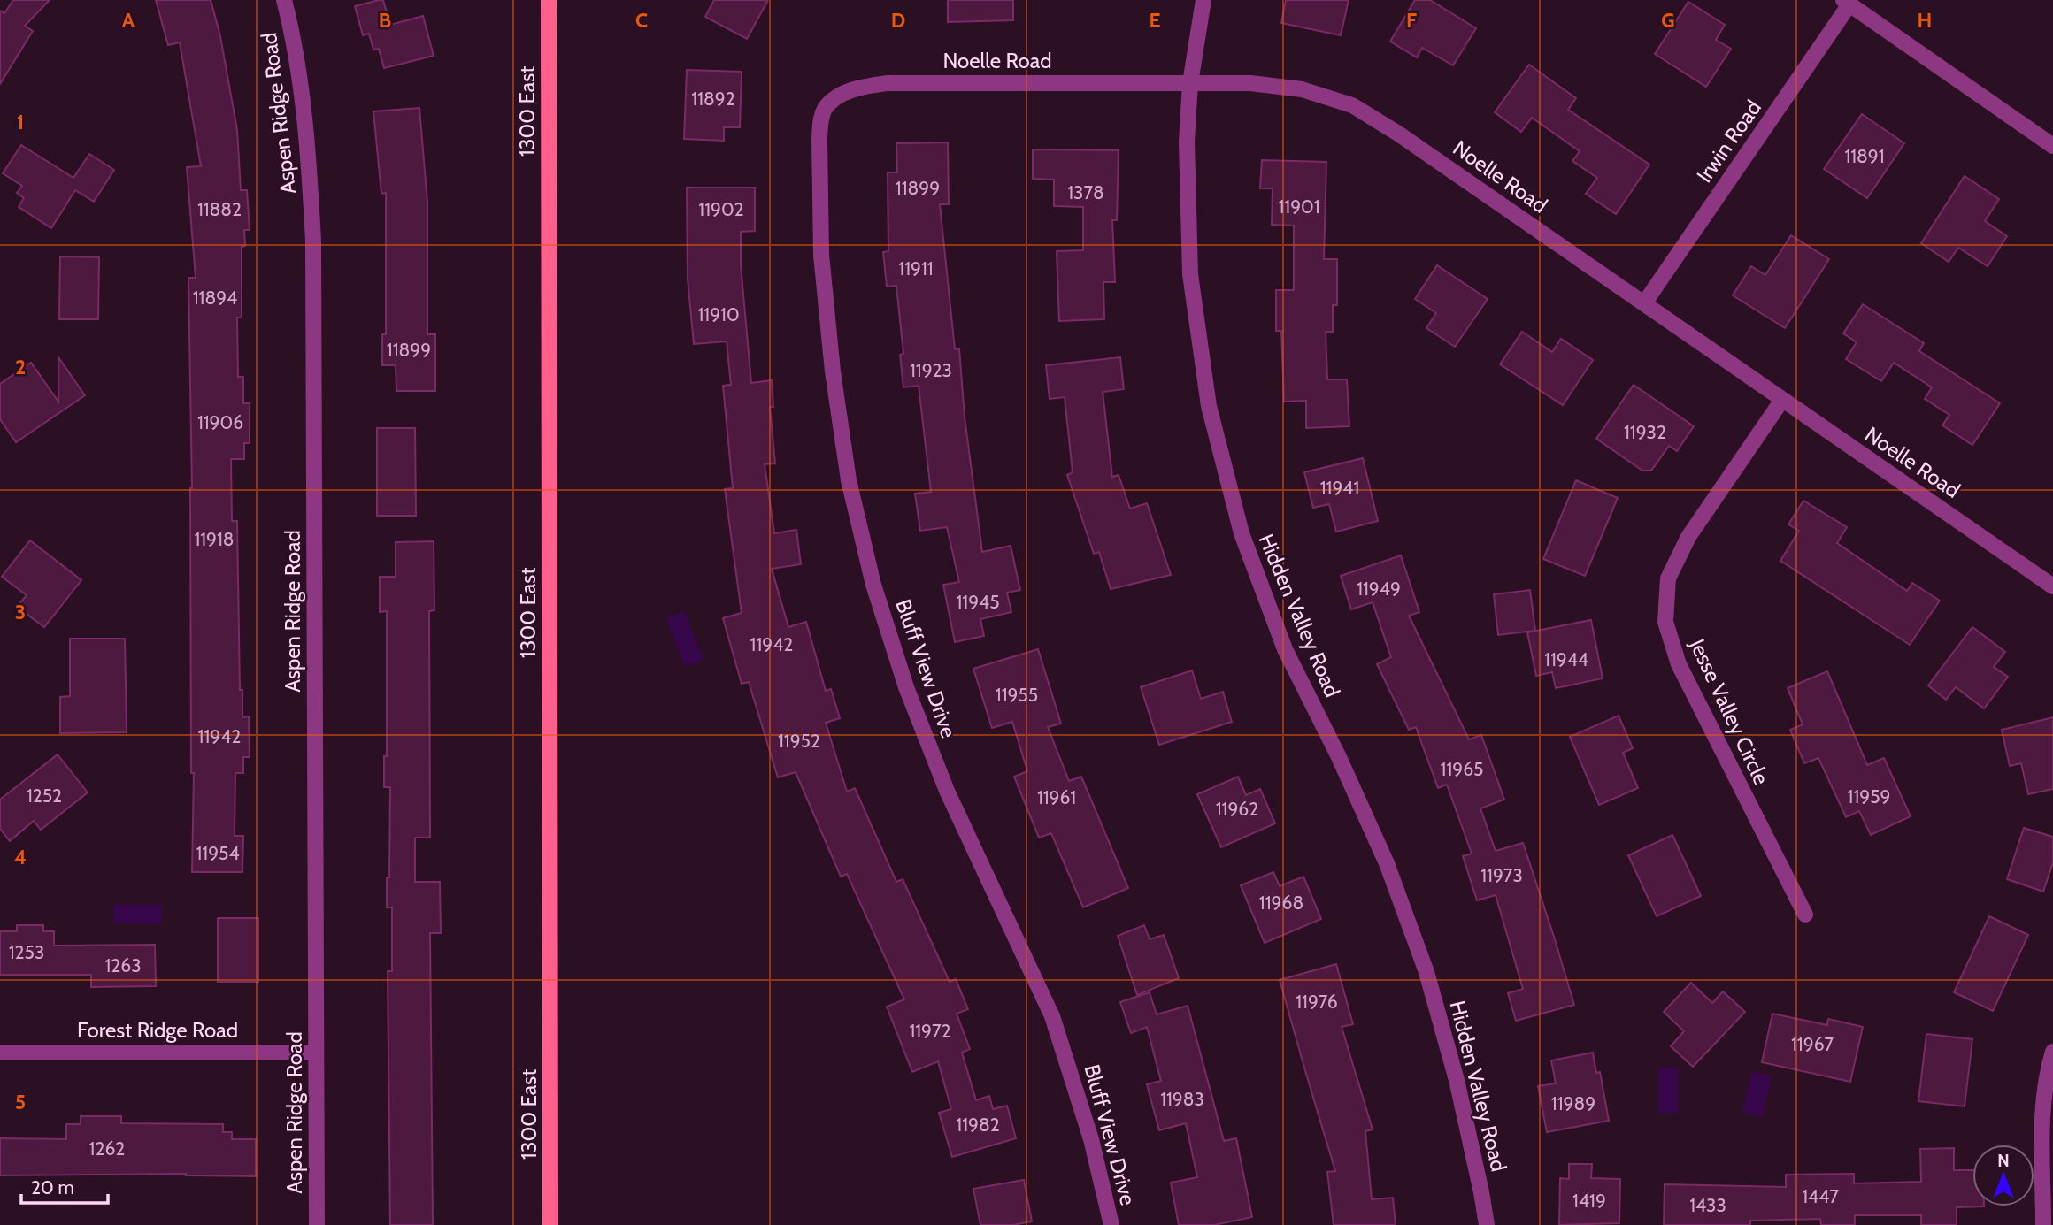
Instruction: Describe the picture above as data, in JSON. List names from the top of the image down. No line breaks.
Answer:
{"streets":{"main road":["1300 East"],"street":["Noelle Road","Aspen Ridge Road","Irwin Road","Hidden Valley Road","Bluff View Drive","Jesse Valley Circle","Forest Ridge Road"]},"crossings":[["Noelle Road","Irwin Road"],["Noelle Road","Hidden Valley Road"],["Noelle Road","Bluff View Drive"],["Noelle Road","Jesse Valley Circle"],["Aspen Ridge Road","Forest Ridge Road"]],"house_numbers":["11892","11891","11899","1378","11901","11882","11902","11911","11894","11910","11899","11923","11906","11932","11941","11918","11949","11945","11942","11944","11955","11942","11952","11965","1252","11959","11961","11962","11954","11973","11968","1253","1263","11976","11972","11967","11983","11989","11982","1262","1447","1419","1433"],"scale_bar":"20 m","north":"top","grid":{"columns":["A","B","C","D","E","F","G","H"],"rows":["1","2","3","4","5"]}}
